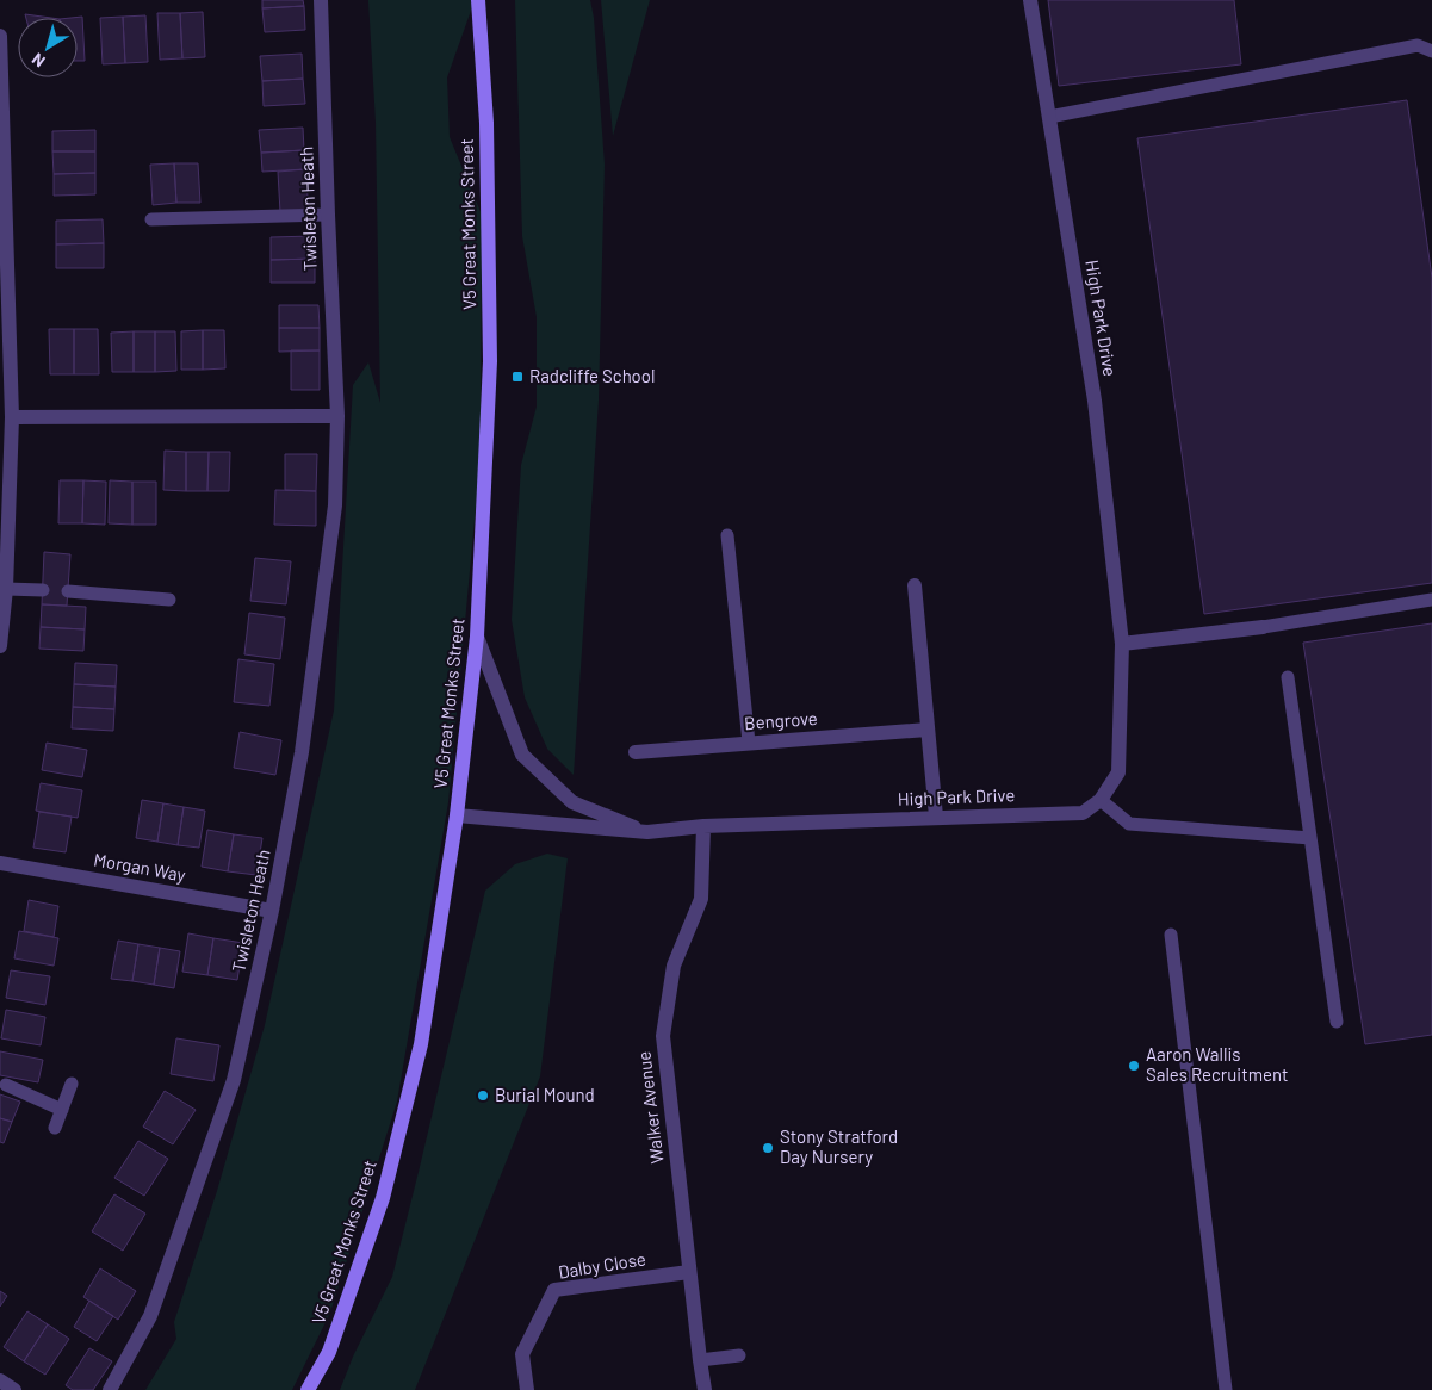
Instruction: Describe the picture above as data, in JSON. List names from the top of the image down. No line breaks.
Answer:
{"streets":{"street":["Twisleton Heath","V5 Great Monks Street","High Park Drive","Bengrove","Morgan Way","Walker Avenue","Dalby Close"]},"crossings":[["Twisleton Heath","Morgan Way"],["V5 Great Monks Street","High Park Drive"],["High Park Drive","Walker Avenue"],["Walker Avenue","Dalby Close"]],"places":{"transit":["Radcliffe School"],"other":["Aaron Wallis Sales Recruitment","Burial Mound","Stony Stratford Day Nursery"]},"north":"bottom left"}
